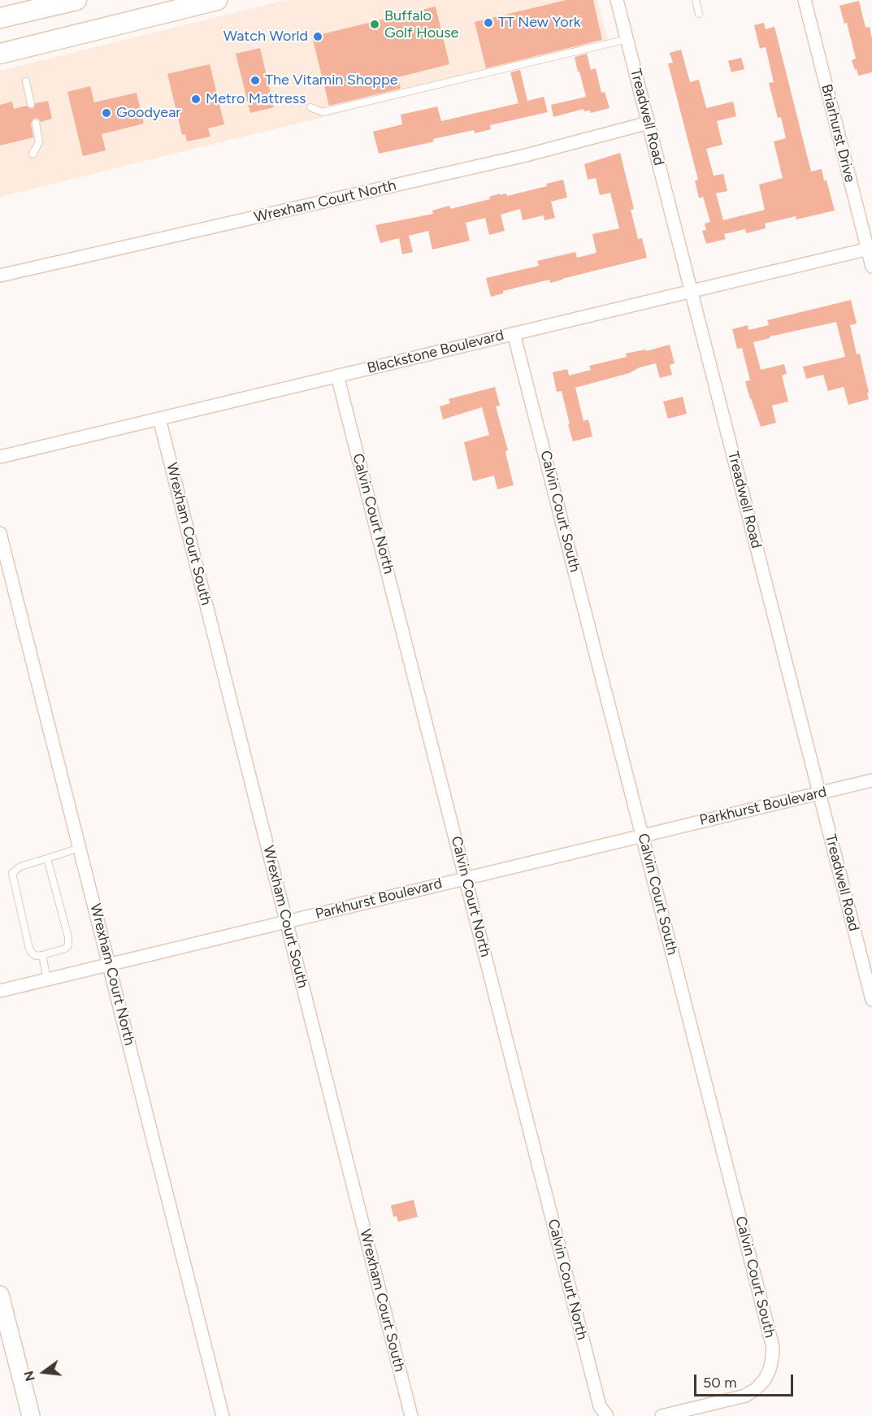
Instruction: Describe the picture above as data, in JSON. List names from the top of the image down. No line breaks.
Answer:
{"streets":{"street":["Treadwell Road","Briarhurst Drive","Wrexham Court North","Blackstone Boulevard","Calvin Court South","Calvin Court North","Wrexham Court South","Parkhurst Boulevard"]},"crossings":[["Treadwell Road","Wrexham Court North"],["Treadwell Road","Blackstone Boulevard"],["Treadwell Road","Parkhurst Boulevard"],["Briarhurst Drive","Blackstone Boulevard"],["Wrexham Court North","Parkhurst Boulevard"],["Blackstone Boulevard","Calvin Court South"],["Blackstone Boulevard","Calvin Court North"],["Blackstone Boulevard","Wrexham Court South"],["Calvin Court South","Parkhurst Boulevard"],["Calvin Court North","Parkhurst Boulevard"],["Wrexham Court South","Parkhurst Boulevard"]],"places":["TT New York","Buffalo Golf House","Watch World","The Vitamin Shoppe","Metro Mattress","Goodyear"],"scale_bar":"50 m","north":"left"}
